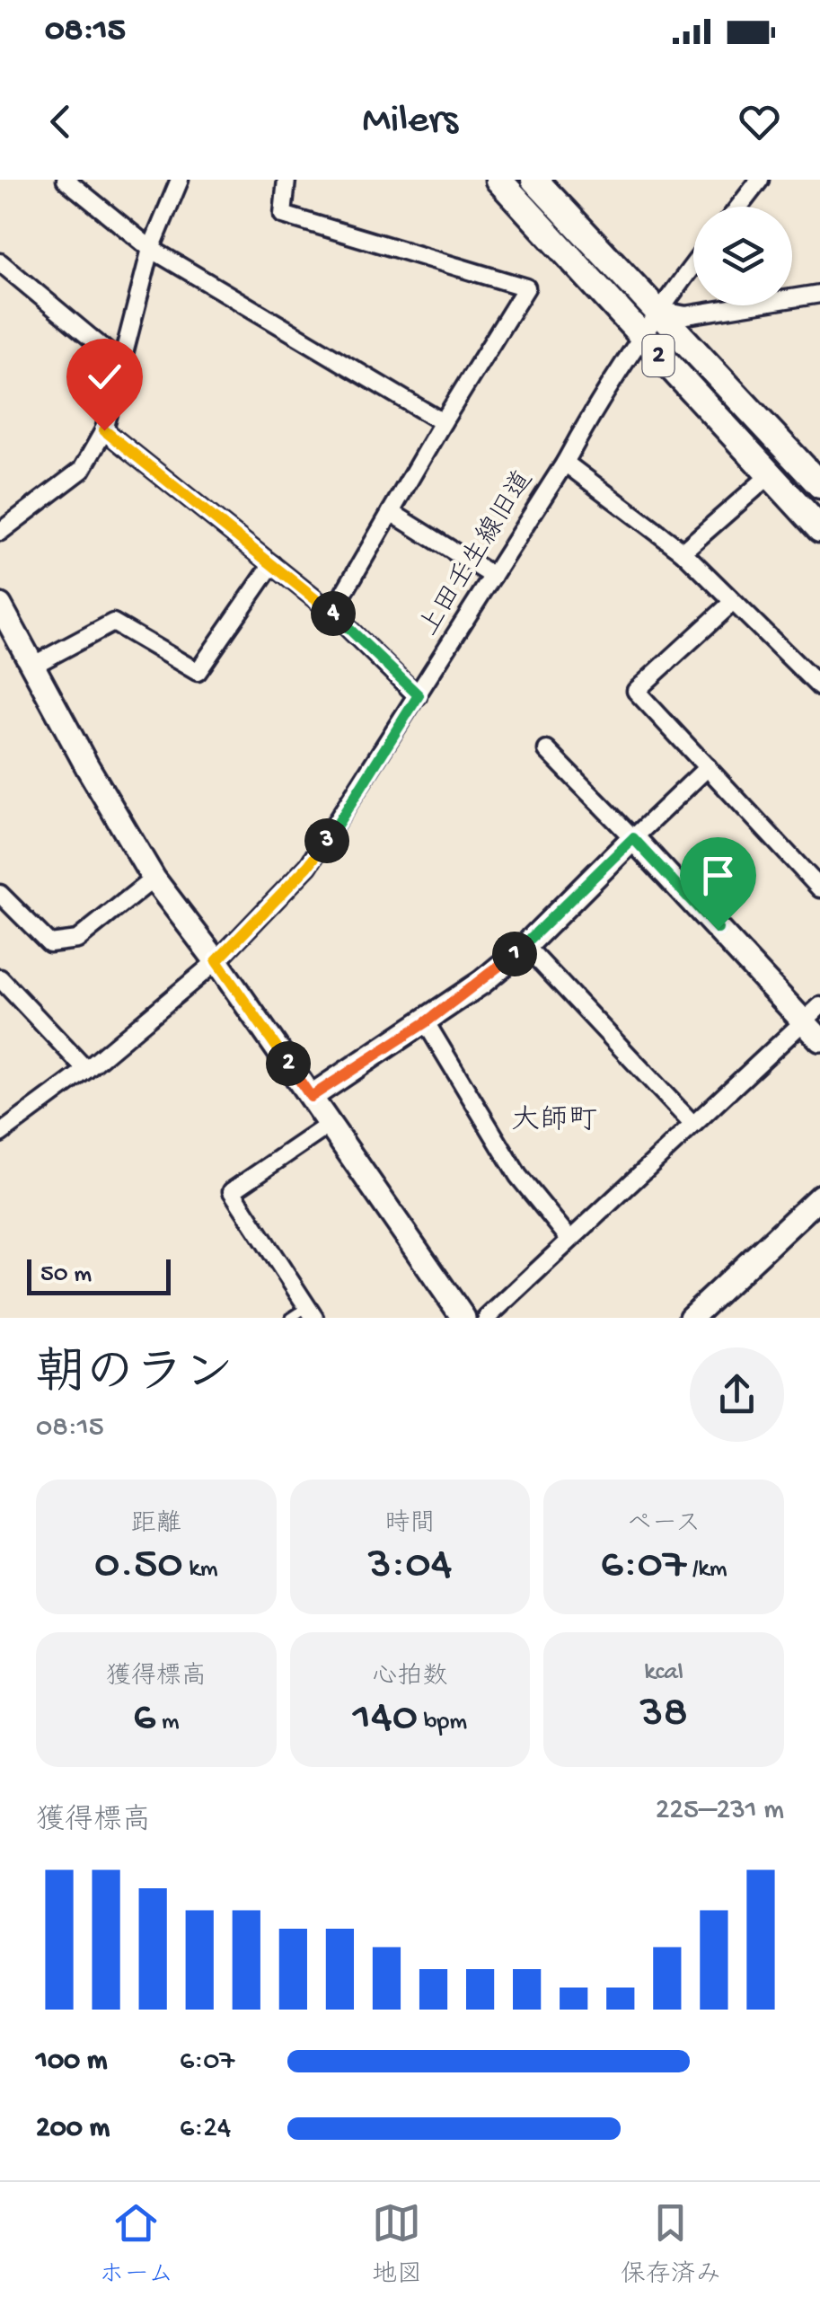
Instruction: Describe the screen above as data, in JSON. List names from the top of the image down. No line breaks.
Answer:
{"streets":{"main road":["2"],"street":["上田壬生線旧道"]},"crossings":[["2","上田壬生線旧道"]],"districts":["大師町"],"scale_bar":"50 m","page":{"status":"08:15","header":"Milers","pins":["4","3","1","2"],"scale":"50 m","heading":["朝のラン","08:15"],"stats":[["距離","0.50 km"],["時間","3:04"],["ペース","6:07 /km"],["獲得標高","6 m"],["心拍数","140 bpm"],["kcal","38"]],"chart":["獲得標高","225–231 m"],"list":[{"name":"100 m","note":"6:07"},{"name":"200 m","note":"6:24"}],"tabs":["ホーム","地図","保存済み"]}}
